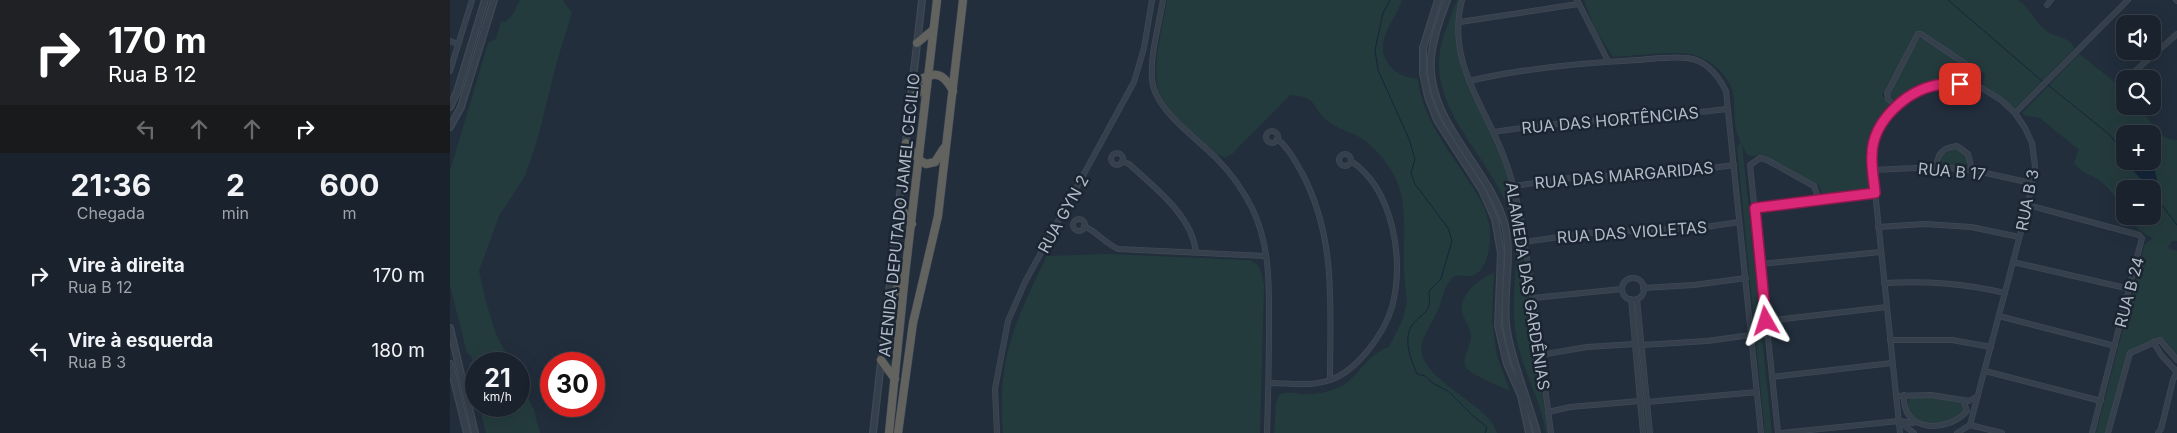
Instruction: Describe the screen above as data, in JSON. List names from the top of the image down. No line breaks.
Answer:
{"streets":{"highway":["AVENIDA DEPUTADO JAMEL CECILIO"],"street":["RUA DAS HORTÊNCIAS","RUA B 17","RUA DAS MARGARIDAS","RUA B 3","RUA GYN 2","RUA DAS VIOLETAS","ALAMEDA DAS GARDÊNIAS","RUA B 24"]},"crossings":[["RUA DAS HORTÊNCIAS","ALAMEDA DAS GARDÊNIAS"],["RUA B 17","RUA B 3"],["RUA DAS MARGARIDAS","ALAMEDA DAS GARDÊNIAS"],["RUA B 3","RUA B 24"],["RUA DAS VIOLETAS","ALAMEDA DAS GARDÊNIAS"]],"page":{"turn":["170 m","Rua B 12"],"map_buttons":["+","−"],"eta":["21:36","Chegada","2","min","600","m"],"list":[{"name":"Vire à direita","note":"Rua B 12","value":"170 m"},{"name":"Vire à esquerda","note":"Rua B 3","value":"180 m"}],"speed":"21 km/h","limit":"30"}}
